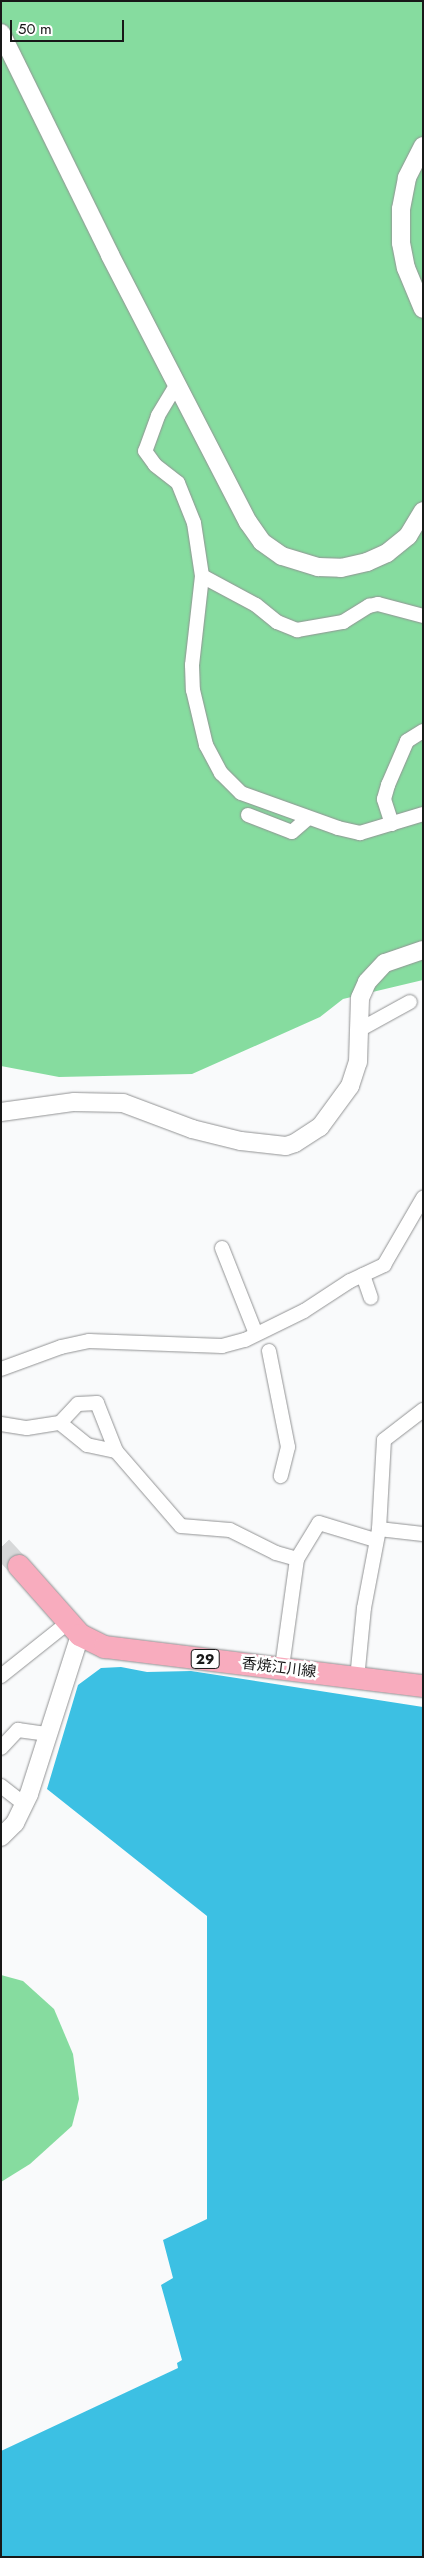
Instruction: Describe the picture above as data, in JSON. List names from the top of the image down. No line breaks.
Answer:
{"streets":{"main road":["29","香焼江川線"]},"scale_bar":"50 m"}
